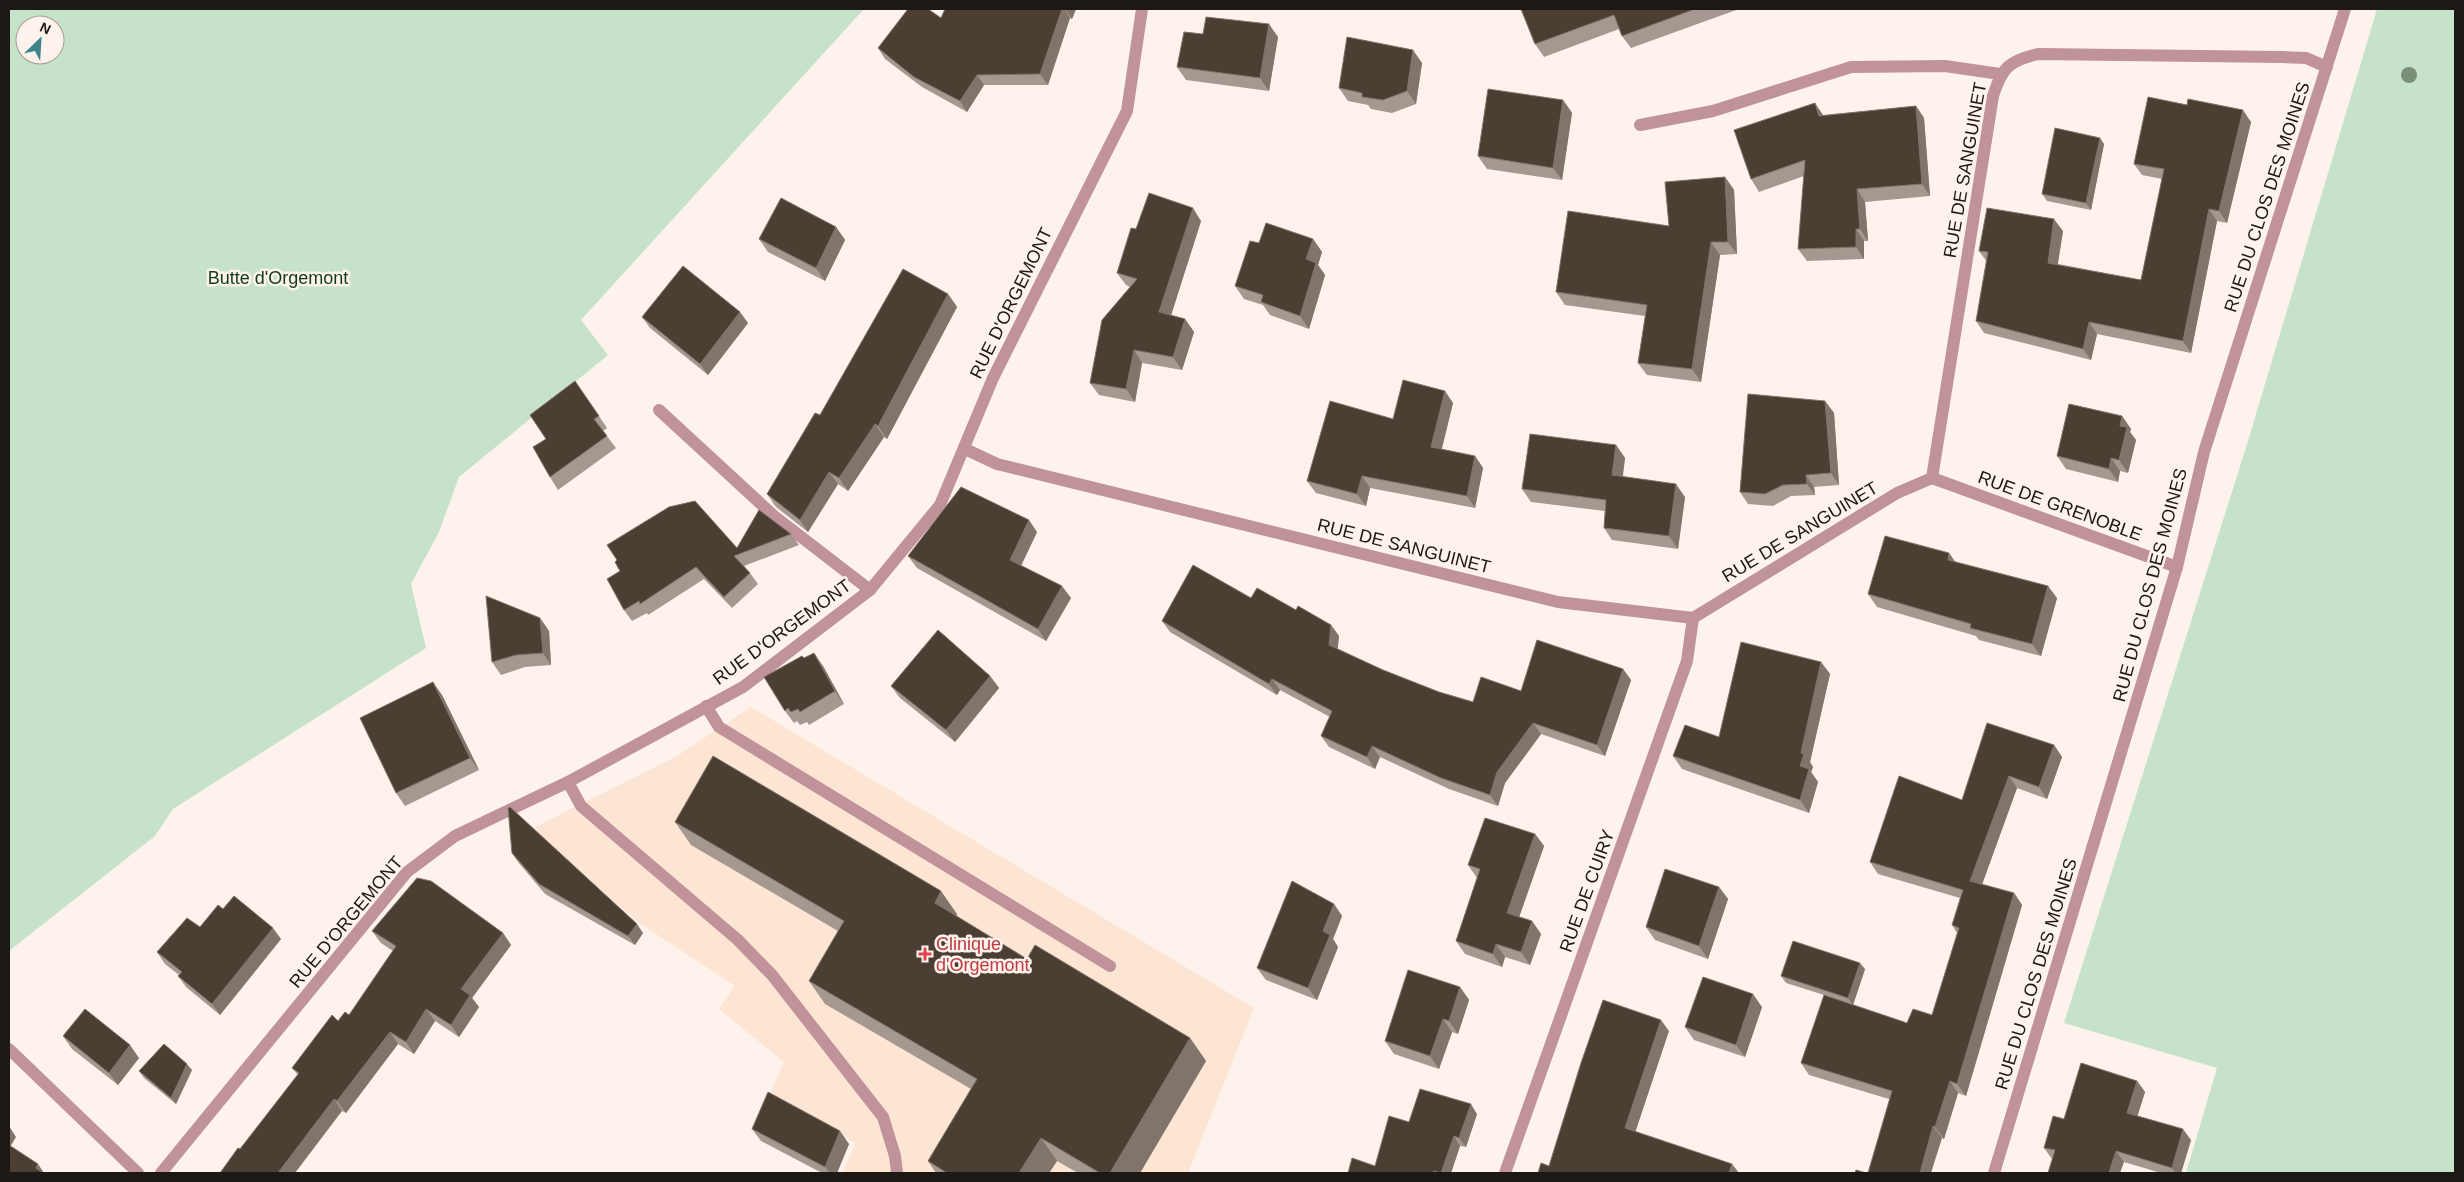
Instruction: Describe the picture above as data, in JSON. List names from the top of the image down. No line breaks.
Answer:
{"streets":{"street":["RUE DE SANGUINET","RUE DU CLOS DES MOINES","RUE D'ORGEMONT","RUE DE GRENOBLE","RUE DE CUIRY"]},"crossings":[["RUE DE SANGUINET","RUE DU CLOS DES MOINES"],["RUE DE SANGUINET","RUE D'ORGEMONT"],["RUE DE SANGUINET","RUE DE GRENOBLE"],["RUE DE SANGUINET","RUE DE CUIRY"],["RUE DU CLOS DES MOINES","RUE DE GRENOBLE"]],"parks":["Butte d'Orgemont"],"places":{"health":["Clinique d'Orgemont"]},"north":"top right"}
